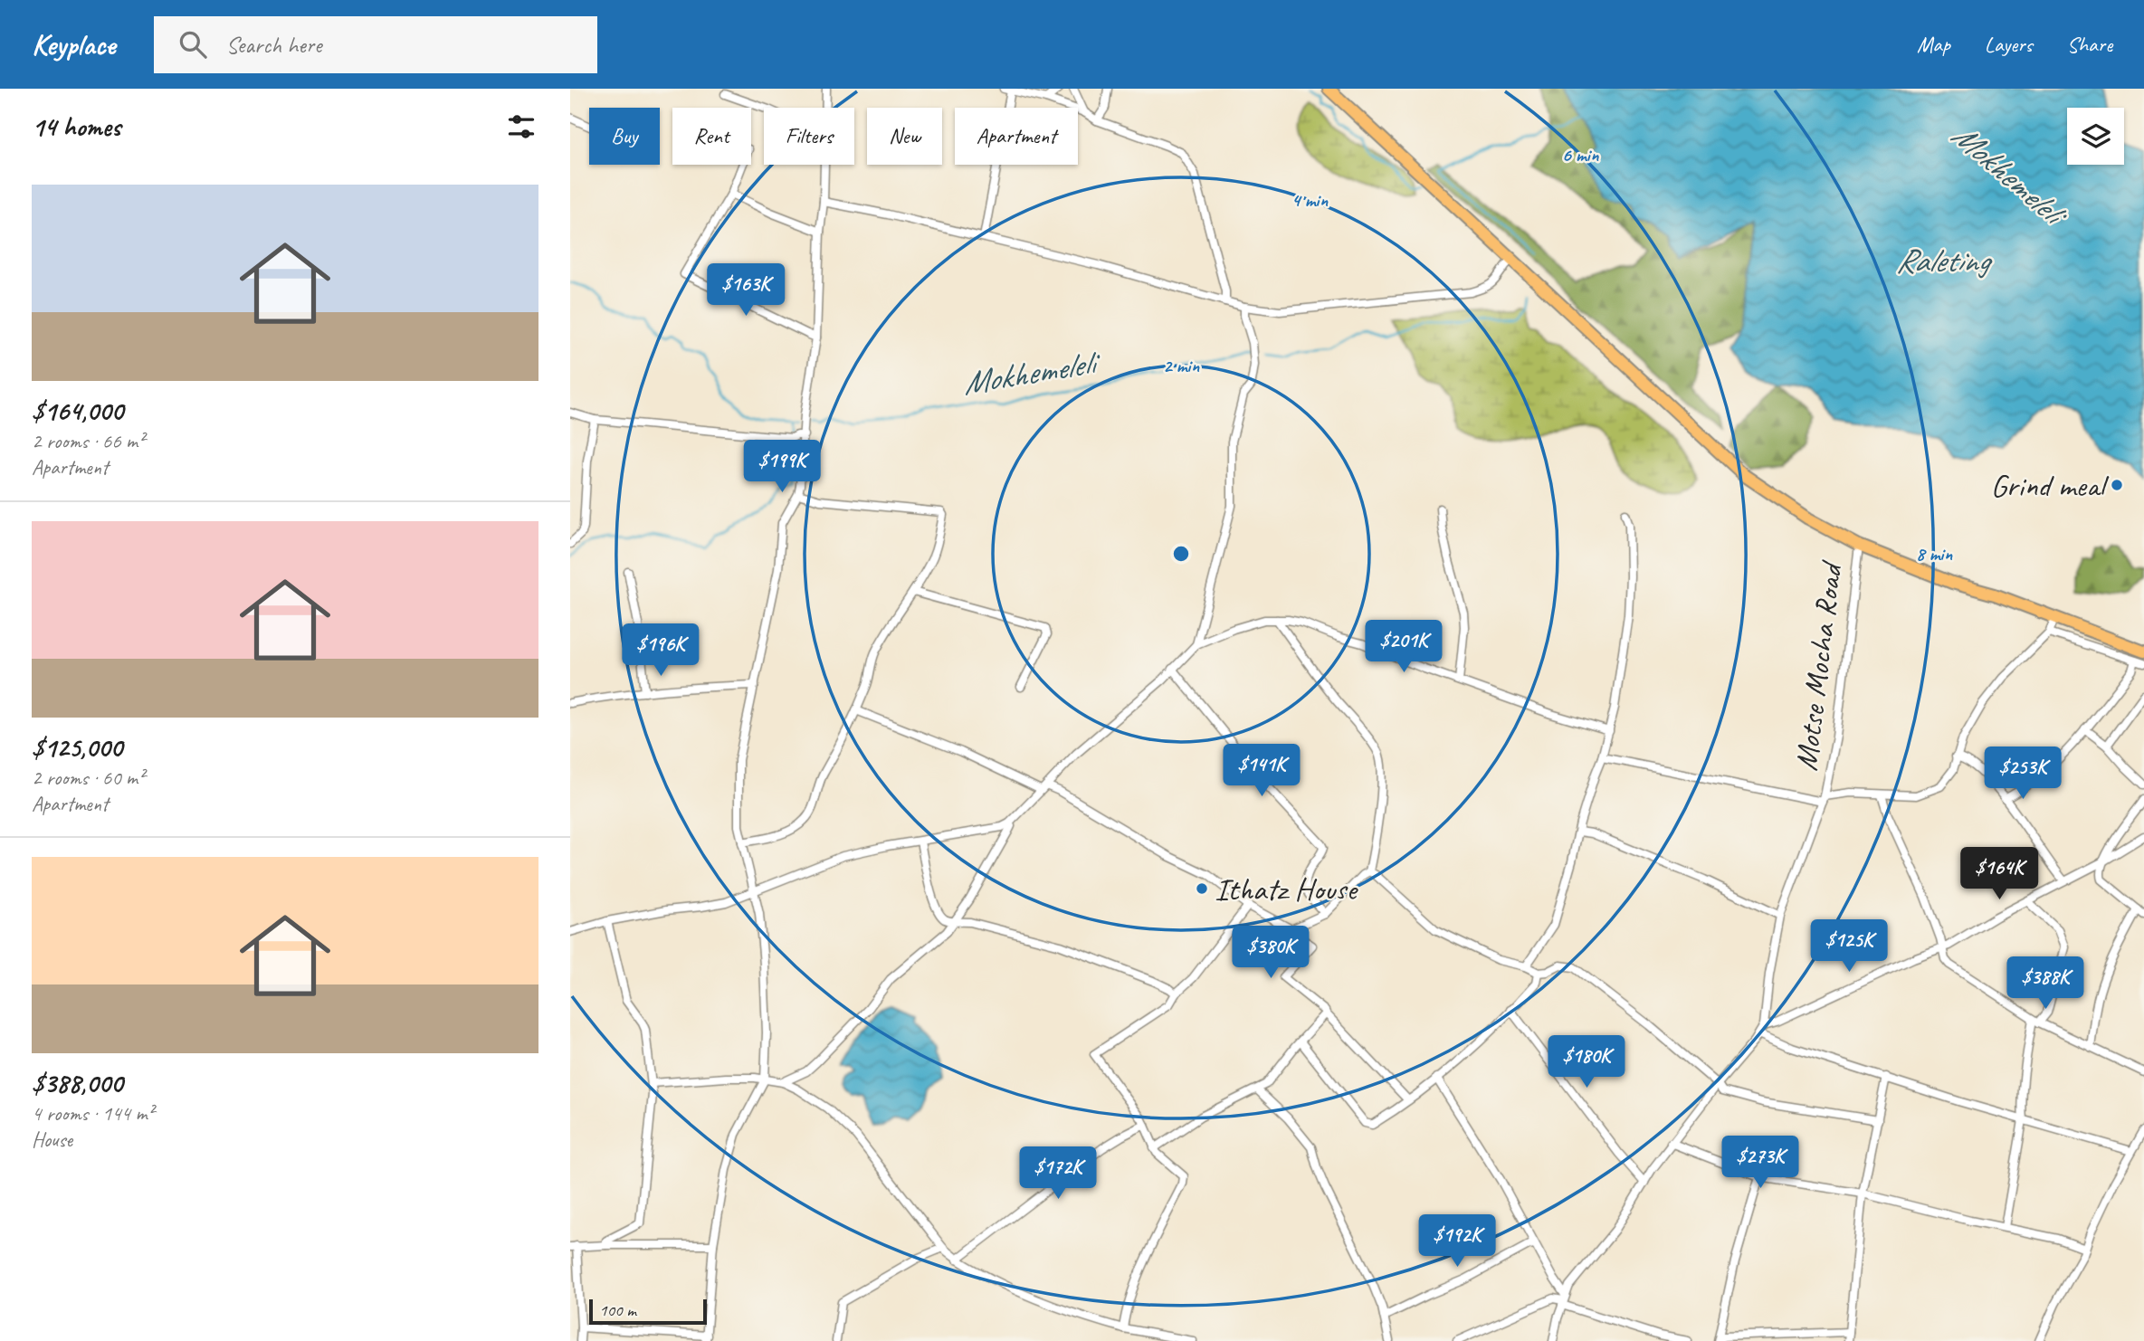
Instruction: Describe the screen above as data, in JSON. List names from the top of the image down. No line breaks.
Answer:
{"streets":{"street":["Motse Mocha Road"]},"water":["Mokhemeleli","Raleting"],"places":["Grind meal","Ithatz House"],"scale_bar":"100 m","page":{"header":"Keyplace","search":"Search here","nav":["Map","Layers","Share"],"heading":"14 homes","chip":["Buy","Rent","Filters","New","Apartment"],"list":[{"name":"$164,000","note":"2 rooms · 66 m² · Apartment"},{"name":"$125,000","note":"2 rooms · 60 m² · Apartment"},{"name":"$388,000","note":"4 rooms · 144 m² · House"}],"price":["$163K","$199K","$201K","$196K","$141K","$253K","$164K","$125K","$380K","$388K","$180K","$273K","$172K","$192K"],"scale":"100 m"},"rings":["6 min","4 min","2 min","8 min"]}
